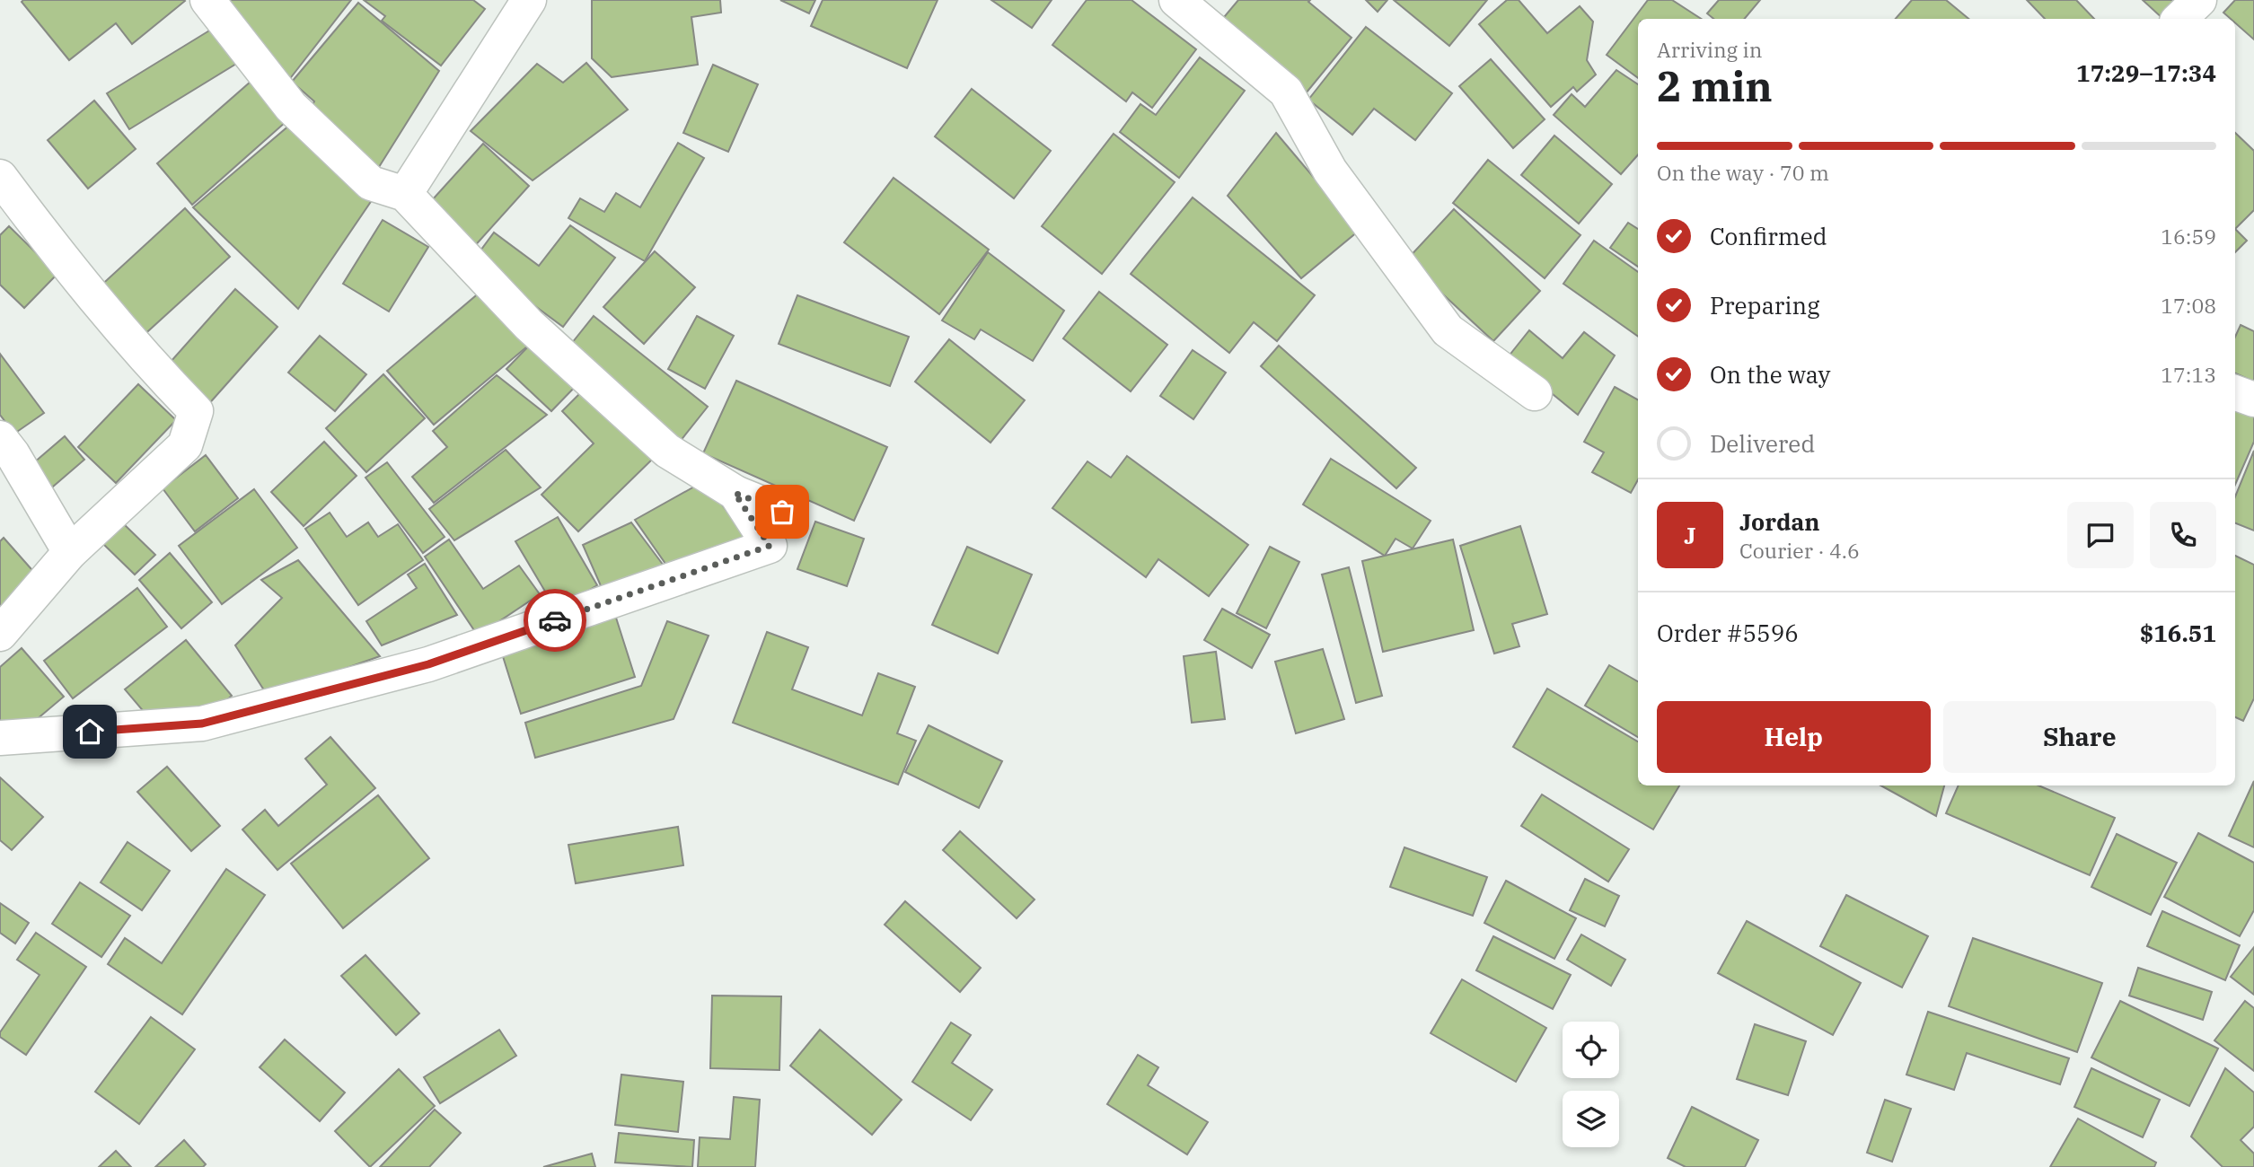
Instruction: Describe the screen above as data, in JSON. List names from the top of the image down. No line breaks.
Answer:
{"page":{"heading":["2 min","Arriving in","17:29–17:34"],"panel":["Jordan","Courier · 4.6","Order #5596","$16.51"],"bar":"On the way · 70 m","list":[["Confirmed","16:59"],["Preparing","17:08"],["On the way","17:13"],"Delivered"],"round":"J","buttons":["Help","Share"]}}
